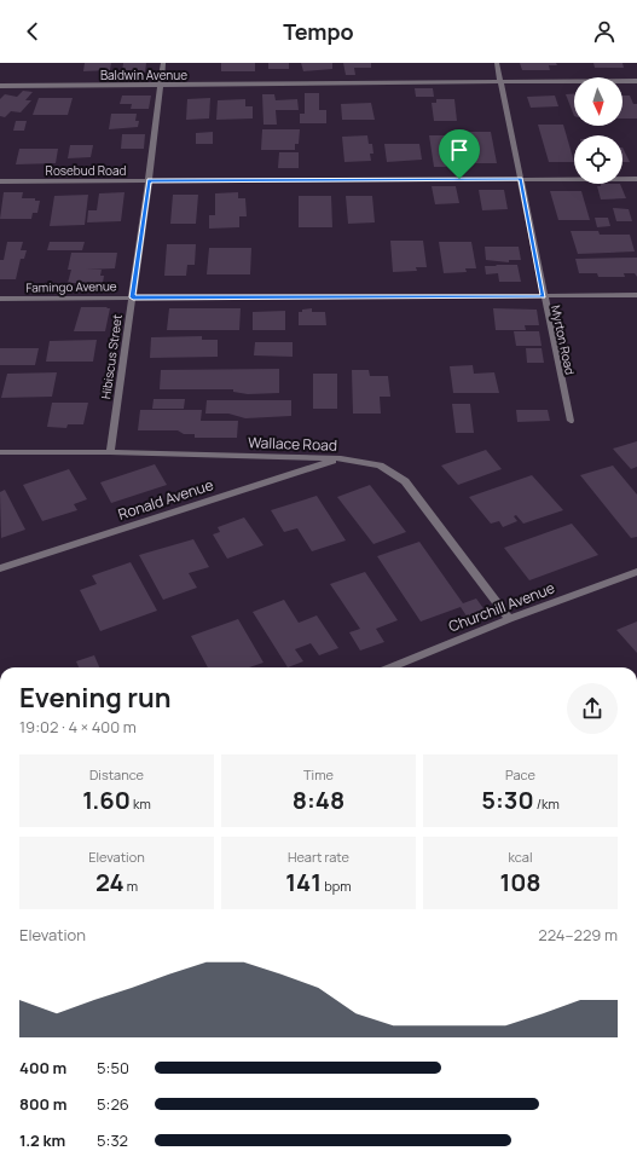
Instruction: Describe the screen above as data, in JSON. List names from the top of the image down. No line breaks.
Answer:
{"streets":{"street":["Baldwin Avenue","Rosebud Road","Famingo Avenue","Myrton Road","Hibiscus Street","Wallace Road","Ronald Avenue","Churchill Avenue"]},"crossings":[["Baldwin Avenue","Myrton Road"],["Baldwin Avenue","Hibiscus Street"],["Rosebud Road","Myrton Road"],["Rosebud Road","Hibiscus Street"],["Famingo Avenue","Myrton Road"],["Famingo Avenue","Hibiscus Street"],["Hibiscus Street","Wallace Road"],["Wallace Road","Ronald Avenue"],["Wallace Road","Churchill Avenue"]],"north":"bottom","page":{"header":"Tempo","heading":["Evening run","19:02 · 4 × 400 m"],"stats":[["Distance","1.60 km"],["Time","8:48"],["Pace","5:30 /km"],["Elevation","24 m"],["Heart rate","141 bpm"],["kcal","108"]],"chart":["Elevation","224–229 m"],"list":[{"name":"400 m","note":"5:50"},{"name":"800 m","note":"5:26"},{"name":"1.2 km","note":"5:32"}]}}
